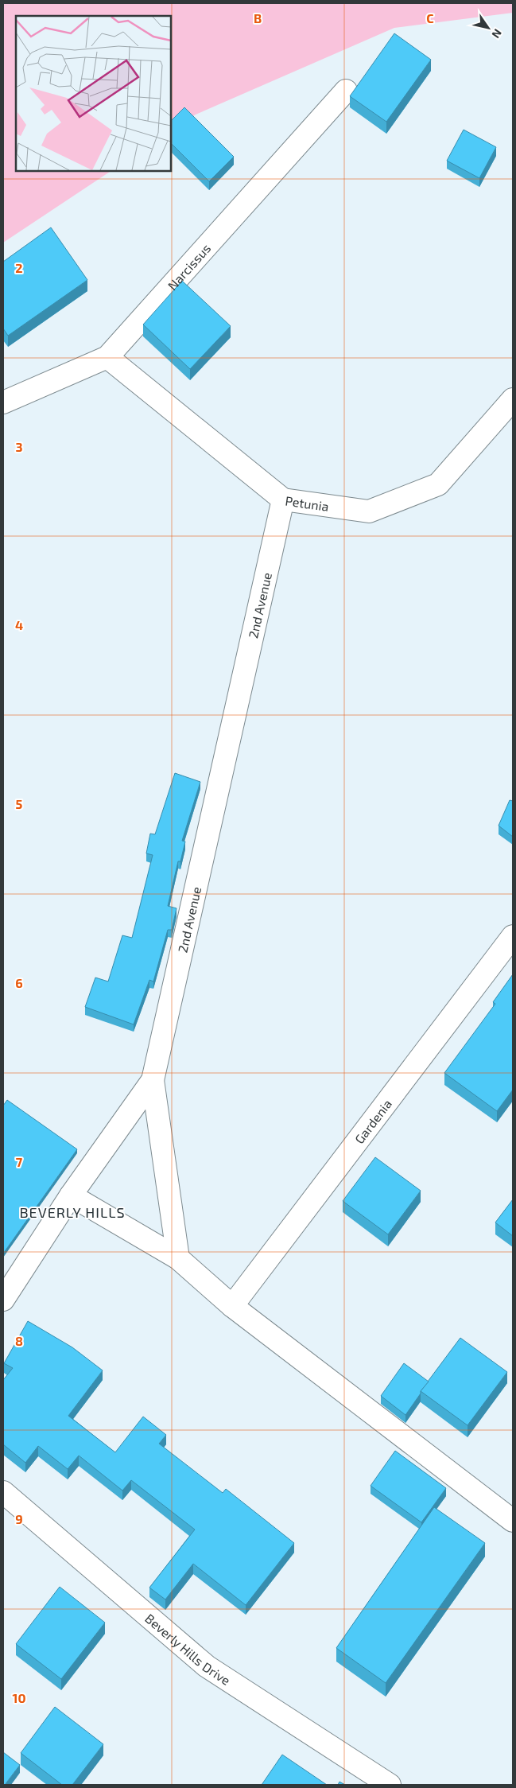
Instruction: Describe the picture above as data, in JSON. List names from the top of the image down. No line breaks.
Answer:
{"streets":{"street":["Narcissus","Petunia","2nd Avenue","Gardenia","Beverly Hills Drive"]},"crossings":[["Narcissus","Petunia"],["Petunia","2nd Avenue"]],"districts":["BEVERLY HILLS"],"north":"bottom right","grid":{"columns":["B","C"],"rows":["2","3","4","5","6","7","8","9","10"]}}
